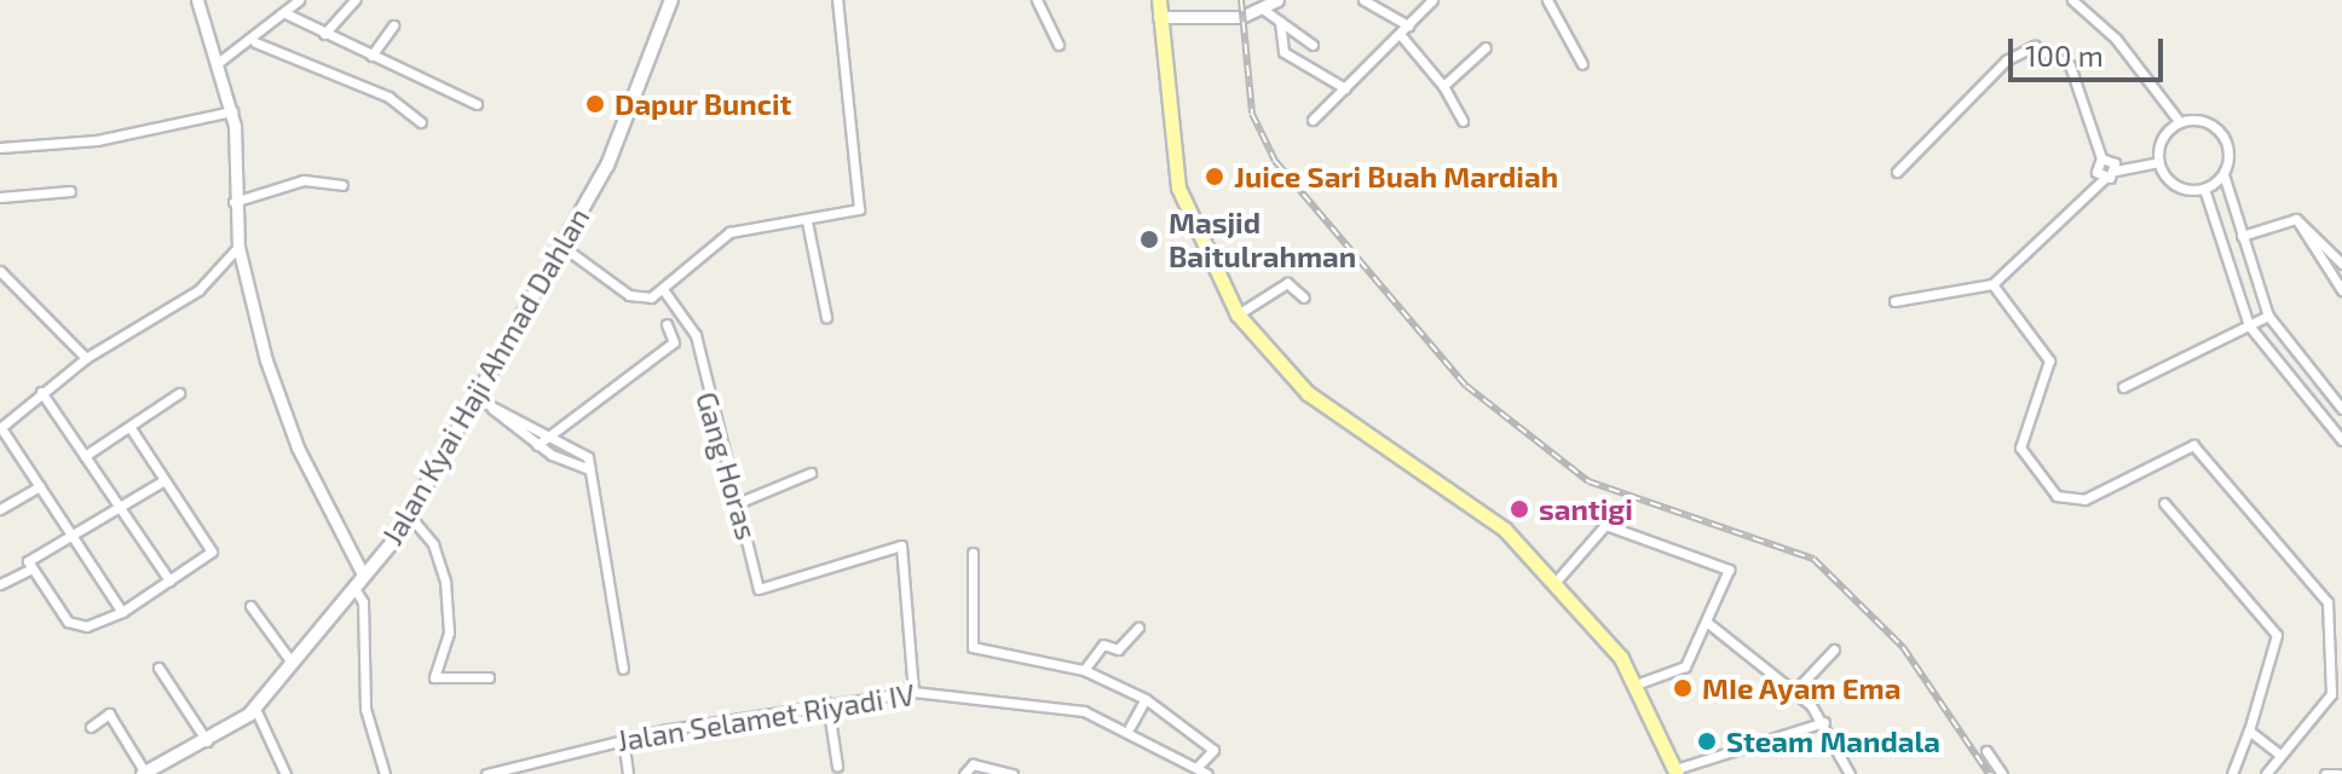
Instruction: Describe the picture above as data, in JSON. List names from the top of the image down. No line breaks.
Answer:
{"streets":{"main road":["Jalan Kyai Haji Ahmad Dahlan"],"street":["Gang Horas","Jalan Selamet Riyadi IV"]},"crossings":[["Gang Horas","Jalan Selamet Riyadi IV"]],"places":["Dapur Buncit","Juice Sari Buah Mardiah","Masjid Baitulrahman","santigi","MIe Ayam Ema","Steam Mandala"],"scale_bar":"100 m"}
